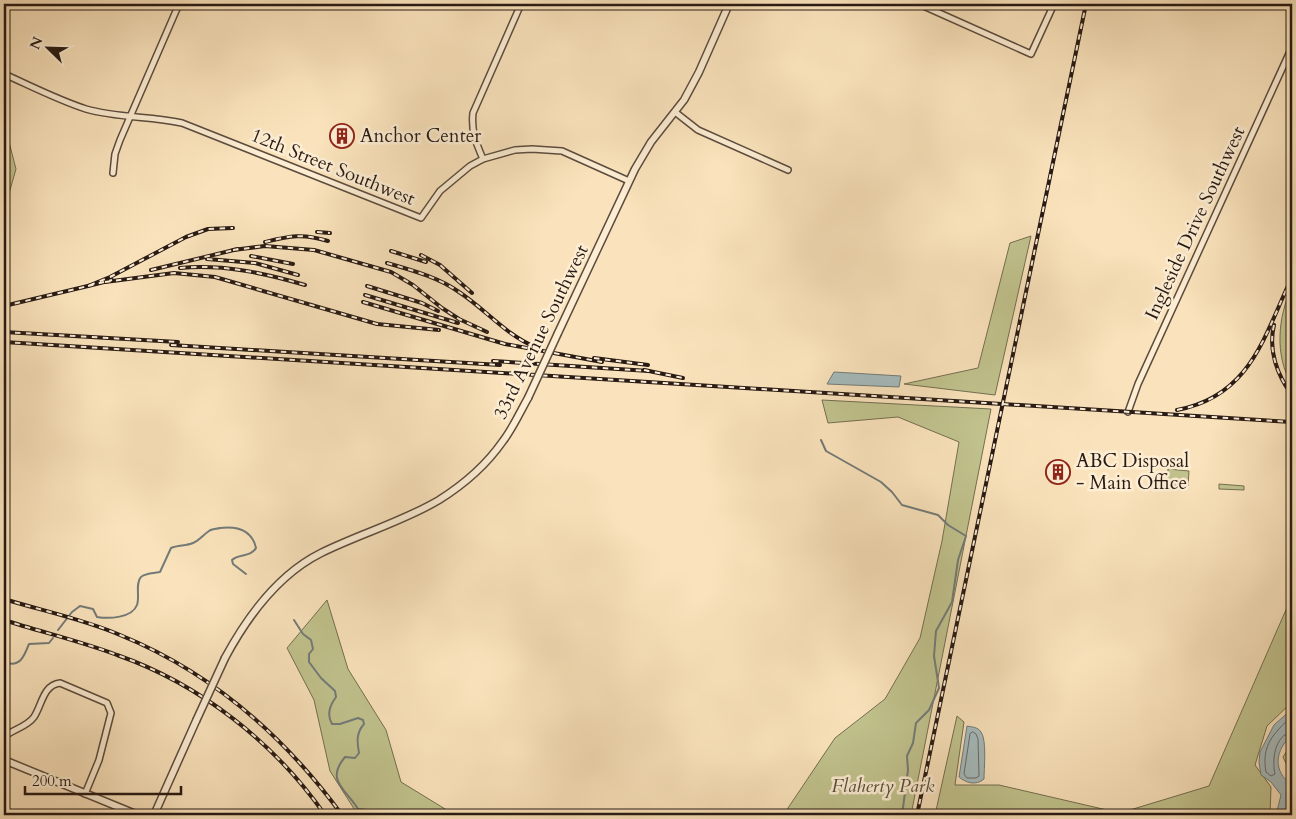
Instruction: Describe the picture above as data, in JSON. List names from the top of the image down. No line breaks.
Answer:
{"streets":{"street":["12th Street Southwest","Ingleside Drive Southwest","33rd Avenue Southwest"]},"crossings":[["12th Street Southwest","33rd Avenue Southwest"]],"parks":["Flaherty Park"],"places":{"building":["Anchor Center","ABC Disposal - Main Office"]},"scale_bar":"200 m","north":"top left"}
